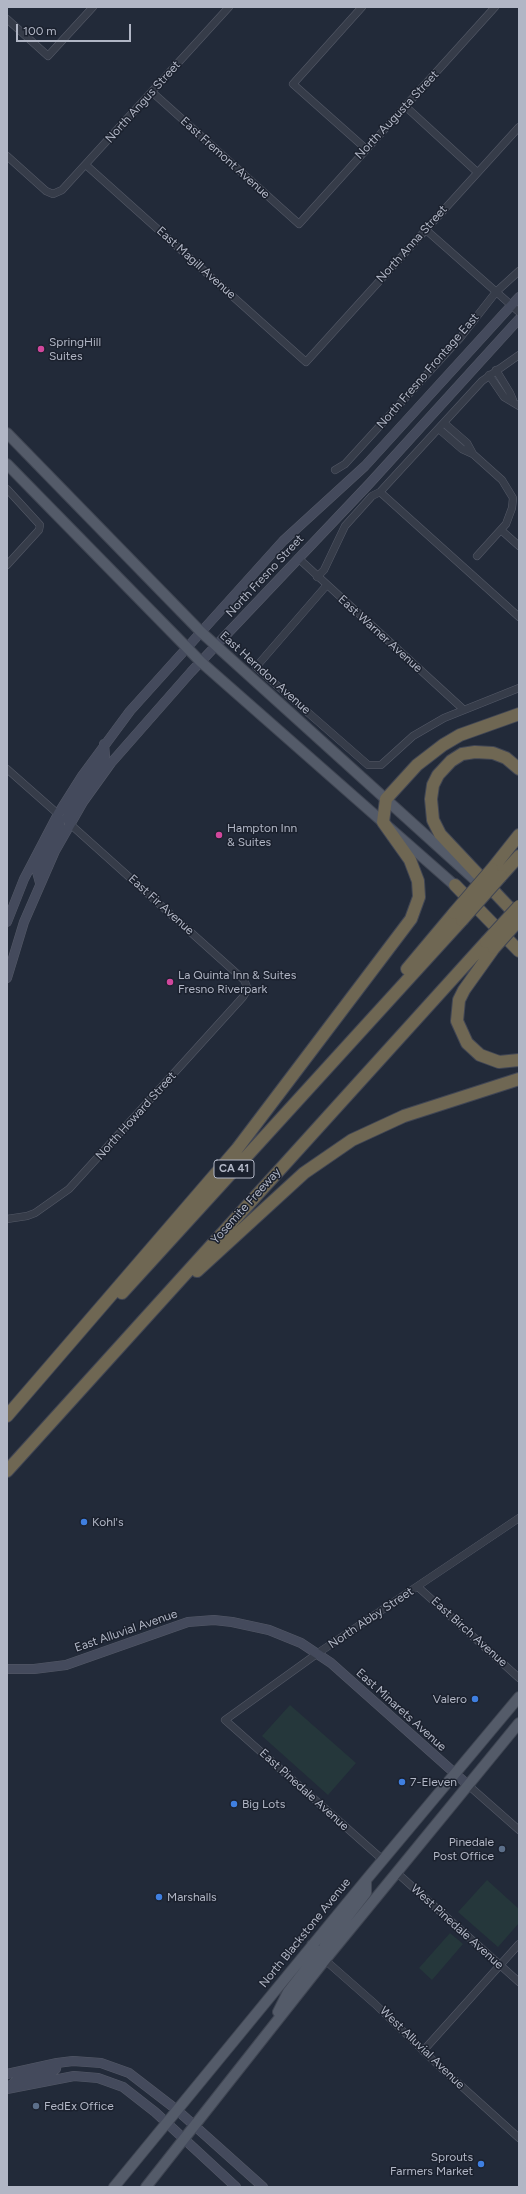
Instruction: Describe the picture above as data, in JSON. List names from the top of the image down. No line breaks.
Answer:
{"streets":{"highway":["CA 41","Yosemite Freeway"],"main road":["North Fresno Street","East Herndon Avenue","East Alluvial Avenue","East Minarets Avenue","North Blackstone Avenue"],"street":["North Angus Street","North Augusta Street","East Fremont Avenue","North Anna Street","East Magill Avenue","North Fresno Frontage East","East Warner Avenue","East Fir Avenue","North Howard Street","North Abby Street","East Birch Avenue","East Pinedale Avenue","West Pinedale Avenue","West Alluvial Avenue"]},"crossings":[["North Angus Street","East Fremont Avenue"],["North Angus Street","East Magill Avenue"],["North Augusta Street","East Fremont Avenue"],["North Anna Street","East Magill Avenue"],["North Fresno Street","East Warner Avenue"],["North Fresno Street","East Herndon Avenue"],["North Fresno Street","East Fir Avenue"],["East Fir Avenue","North Howard Street"],["CA 41","Yosemite Freeway"],["North Abby Street","East Alluvial Avenue"],["North Abby Street","East Birch Avenue"],["North Abby Street","East Minarets Avenue"],["North Abby Street","East Pinedale Avenue"],["East Alluvial Avenue","East Minarets Avenue"],["East Minarets Avenue","North Blackstone Avenue"],["East Pinedale Avenue","North Blackstone Avenue"]],"places":["SpringHill Suites","Hampton Inn & Suites","La Quinta Inn & Suites Fresno Riverpark","Kohl's","Valero","7-Eleven","Big Lots","Pinedale Post Office","Marshalls","FedEx Office","Sprouts Farmers Market"],"scale_bar":"100 m"}
